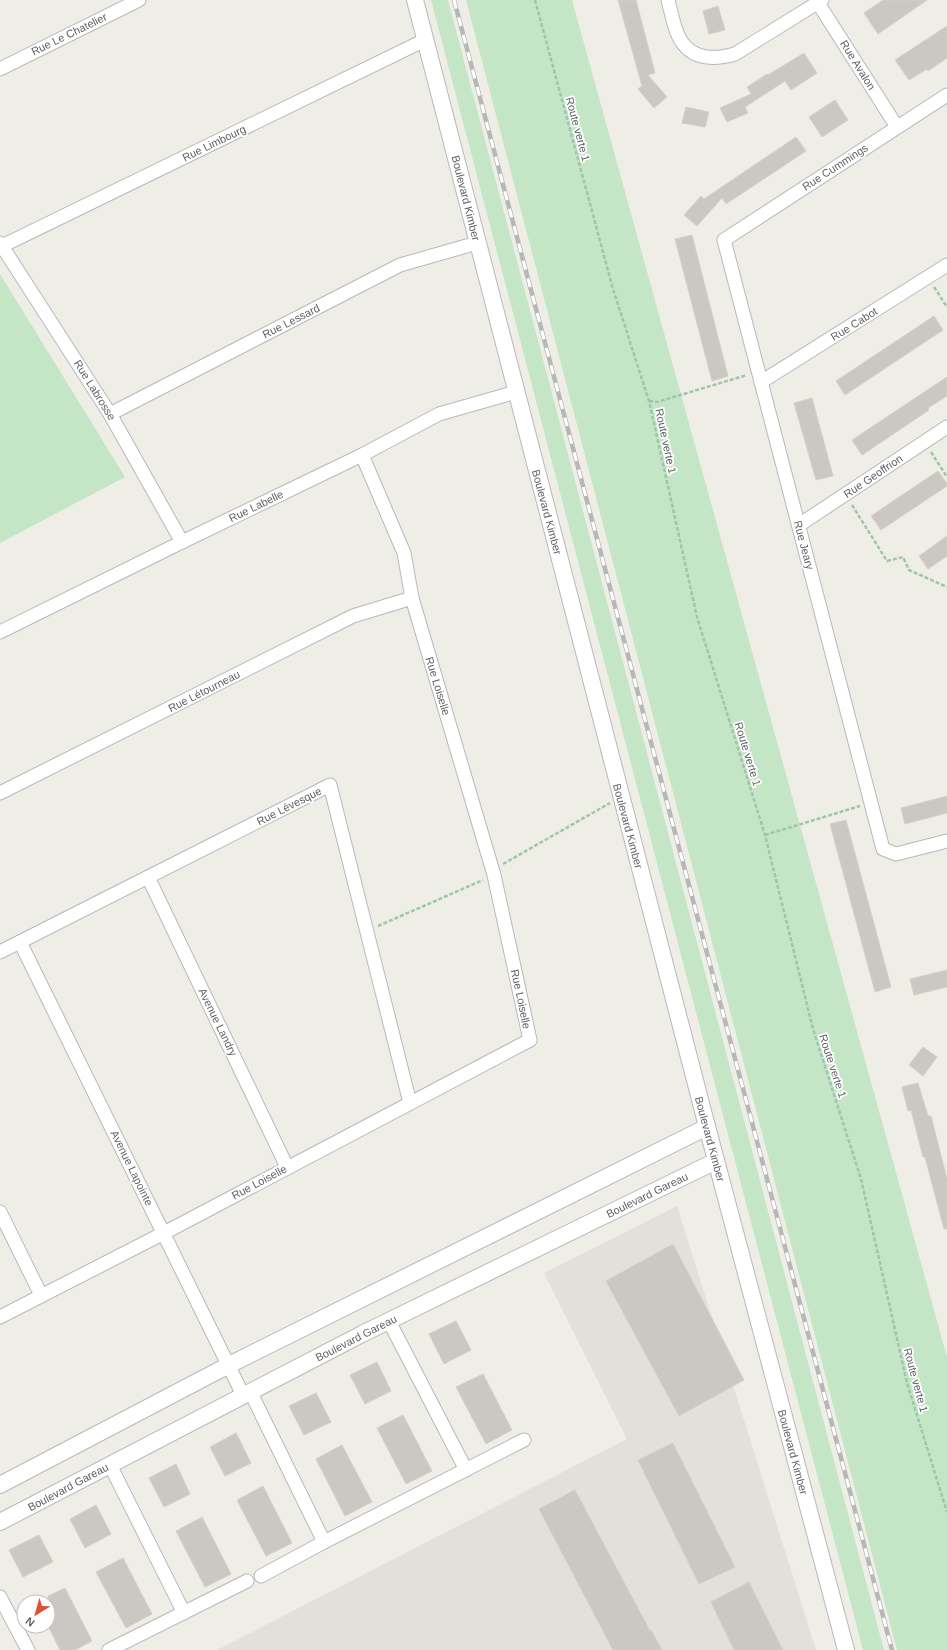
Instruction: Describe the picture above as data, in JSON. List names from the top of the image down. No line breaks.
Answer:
{"streets":{"street":["Rue Le Chatelier","Rue Avalon","Rue Limbourg","Rue Cummings","Boulevard Kimber","Rue Lessard","Rue Cabot","Rue Labrosse","Rue Geoffrion","Rue Labelle","Rue Jeary","Rue Loiselle","Rue Létourneau","Rue Lévesque","Avenue Landry","Avenue Lapointe","Boulevard Gareau"],"path":["Route verte 1"]},"crossings":[["Rue Avalon","Rue Cummings"],["Rue Limbourg","Boulevard Kimber"],["Rue Limbourg","Rue Labrosse"],["Rue Cummings","Rue Jeary"],["Boulevard Kimber","Rue Lessard"],["Boulevard Kimber","Rue Labelle"],["Boulevard Kimber","Boulevard Gareau"],["Rue Lessard","Rue Labrosse"],["Rue Cabot","Rue Jeary"],["Rue Labrosse","Rue Labelle"],["Rue Geoffrion","Rue Jeary"],["Rue Labelle","Rue Loiselle"],["Rue Loiselle","Rue Létourneau"],["Rue Loiselle","Rue Lévesque"],["Rue Loiselle","Avenue Landry"],["Rue Loiselle","Avenue Lapointe"],["Rue Lévesque","Avenue Landry"],["Rue Lévesque","Avenue Lapointe"],["Avenue Lapointe","Boulevard Gareau"]],"north":"bottom left"}
